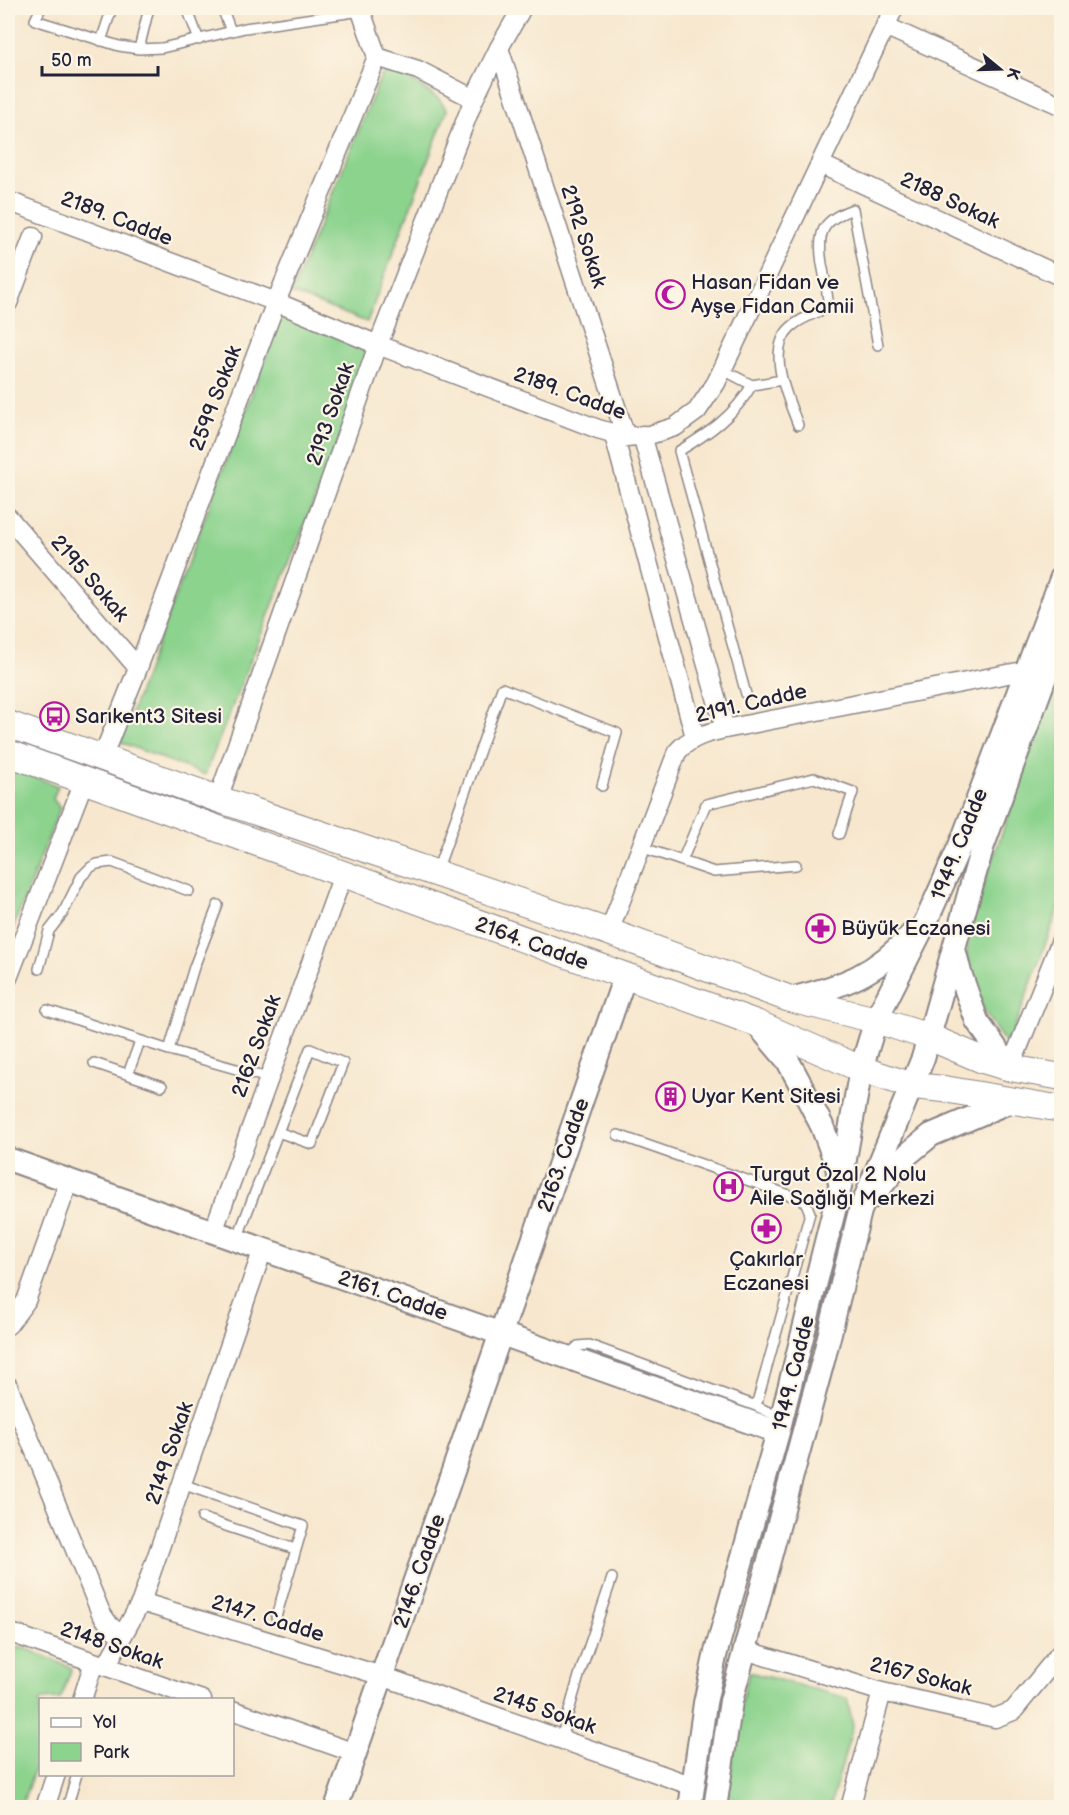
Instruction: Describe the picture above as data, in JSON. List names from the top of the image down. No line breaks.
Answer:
{"streets":{"main road":["2164. Cadde"],"street":["2188 Sokak","2189. Cadde","2192 Sokak","2599 Sokak","2193 Sokak","2195 Sokak","2191. Cadde","1949. Cadde","2162 Sokak","2163. Cadde","2161. Cadde","2149 Sokak","2146. Cadde","2147. Cadde","2148 Sokak","2167 Sokak","2145 Sokak"]},"crossings":[["2188 Sokak","2189. Cadde"],["2189. Cadde","2192 Sokak"],["2189. Cadde","2599 Sokak"],["2189. Cadde","2193 Sokak"],["2192 Sokak","2193 Sokak"],["2192 Sokak","2191. Cadde"],["2599 Sokak","2195 Sokak"],["2599 Sokak","2164. Cadde"],["2193 Sokak","2164. Cadde"],["2191. Cadde","1949. Cadde"],["2191. Cadde","2164. Cadde"],["1949. Cadde","2164. Cadde"],["1949. Cadde","2161. Cadde"],["1949. Cadde","2167 Sokak"],["1949. Cadde","2145 Sokak"],["2164. Cadde","2162 Sokak"],["2164. Cadde","2163. Cadde"],["2162 Sokak","2161. Cadde"],["2163. Cadde","2161. Cadde"],["2163. Cadde","2146. Cadde"],["2161. Cadde","2149 Sokak"],["2161. Cadde","2146. Cadde"],["2149 Sokak","2147. Cadde"],["2149 Sokak","2148 Sokak"],["2146. Cadde","2147. Cadde"],["2146. Cadde","2145 Sokak"],["2147. Cadde","2145 Sokak"]],"places":{"mosque":["Hasan Fidan ve Ayşe Fidan Camii"],"bus stop":["Sarıkent3 Sitesi"],"pharmacy":["Büyük Eczanesi","Çakırlar Eczanesi"],"building":["Uyar Kent Sitesi"],"hospital":["Turgut Özal 2 Nolu Aile Sağlığı Merkezi"]},"legend":["Yol","Park"],"scale_bar":"50 m","north":"right"}
